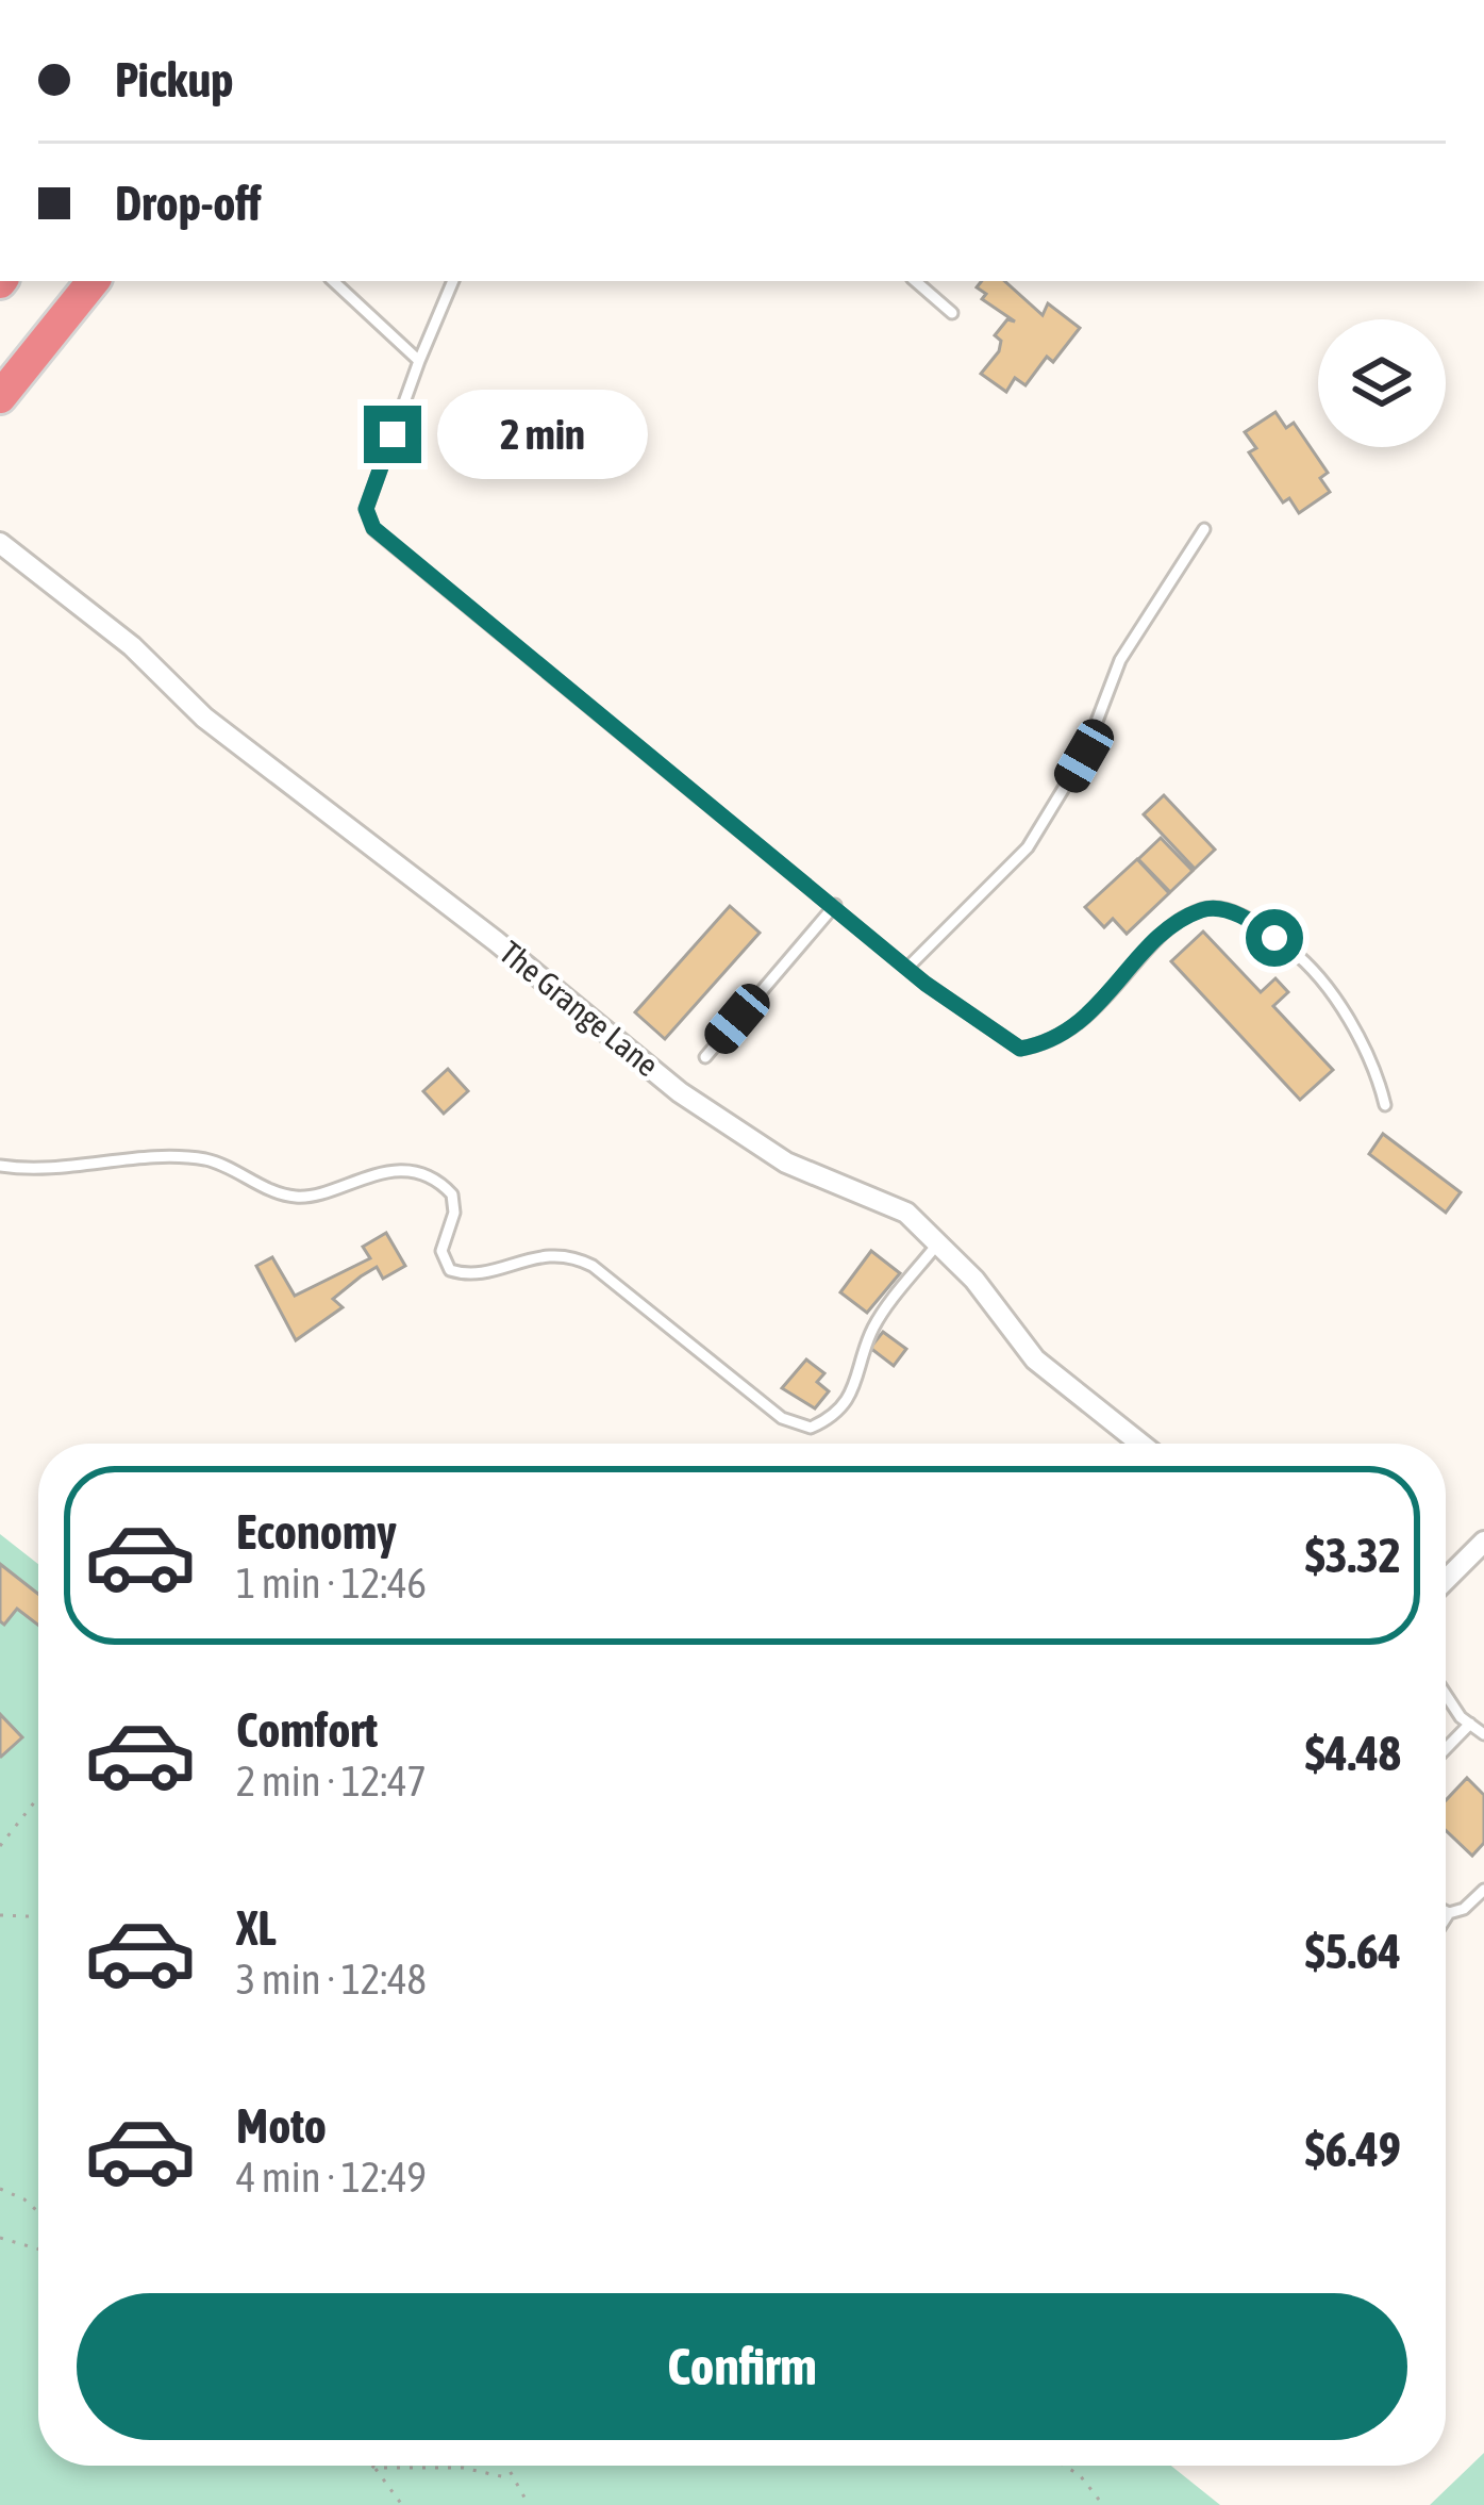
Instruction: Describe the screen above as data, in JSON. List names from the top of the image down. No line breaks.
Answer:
{"streets":{"street":["The Grange Lane"]},"page":{"banner":["Pickup","Drop-off"],"bubble":"2 min","list":[{"name":"Economy","note":"1 min · 12:46","value":"$3.32"},{"name":"Comfort","note":"2 min · 12:47","value":"$4.48"},{"name":"XL","note":"3 min · 12:48","value":"$5.64"},{"name":"Moto","note":"4 min · 12:49","value":"$6.49"}],"buttons":"Confirm"}}
